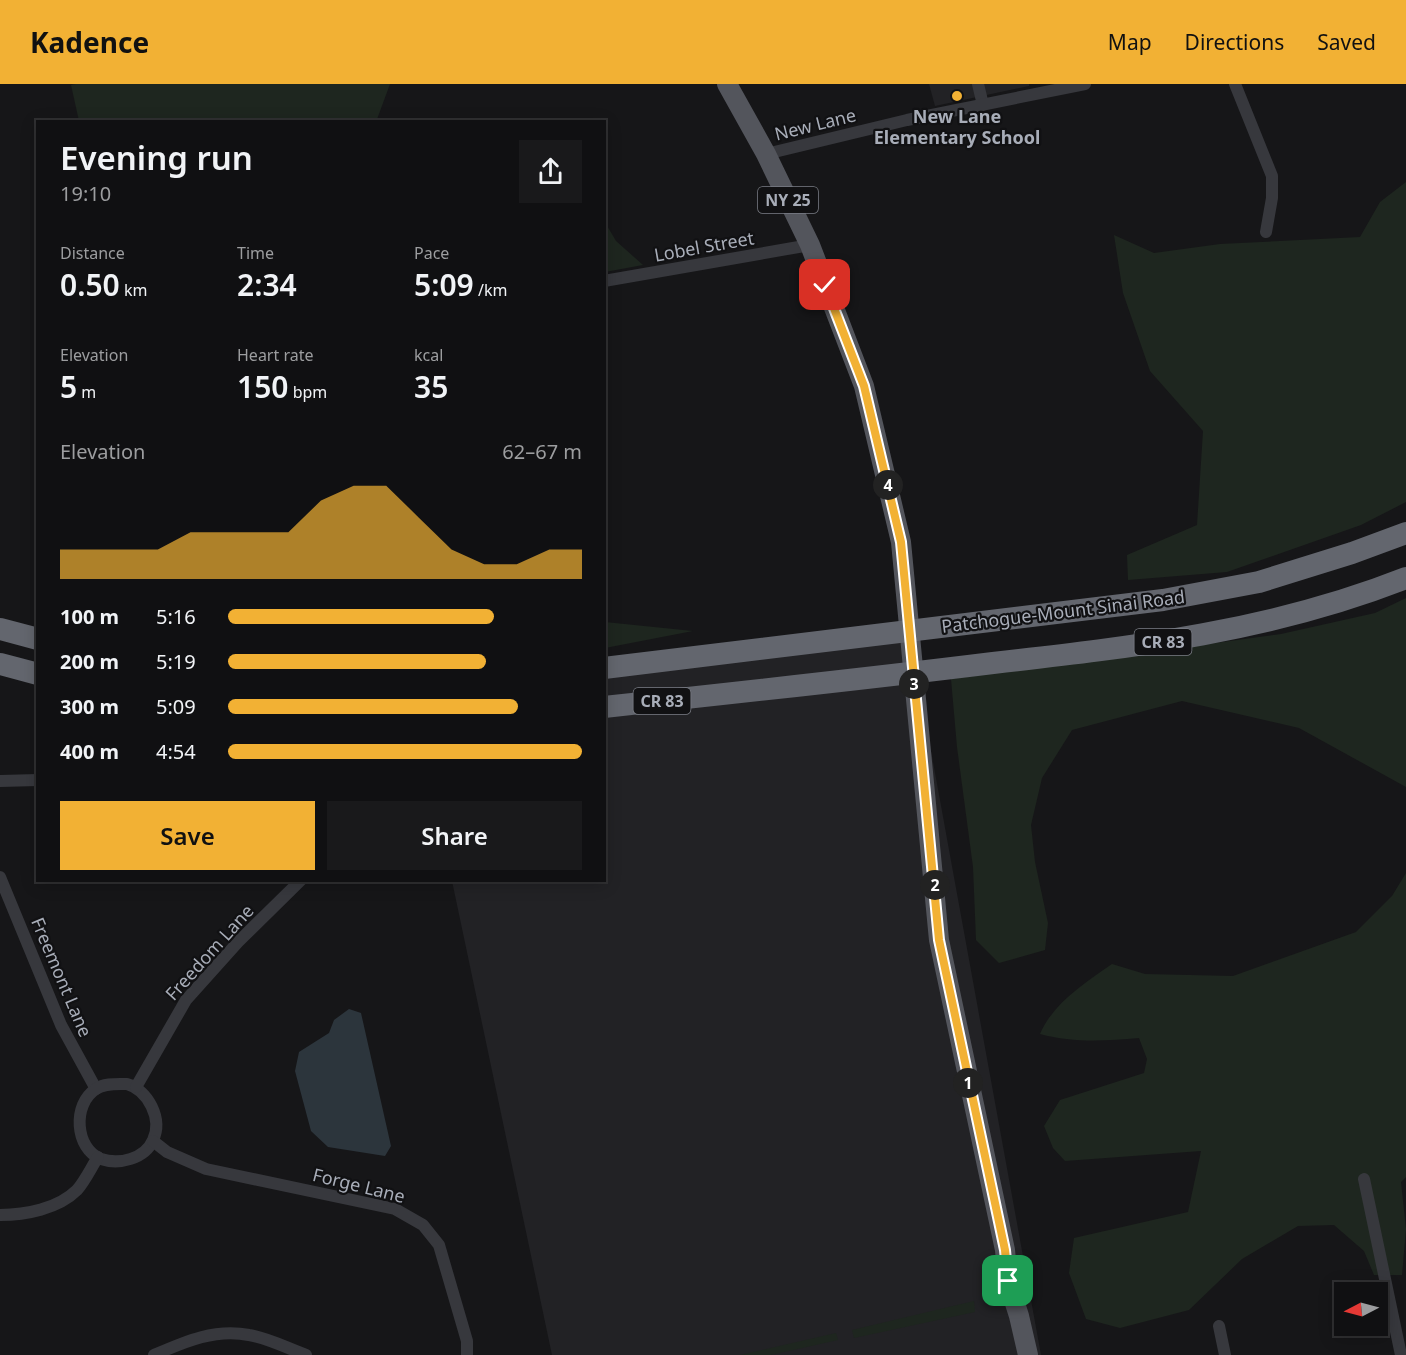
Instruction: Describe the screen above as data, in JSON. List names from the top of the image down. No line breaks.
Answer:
{"streets":{"highway":["Patchogue-Mount Sinai Road","CR 83"],"main road":["NY 25"],"street":["New Lane","Lobel Street","Freedom Lane","Freemont Lane","Forge Lane"]},"crossings":[["New Lane","NY 25"],["NY 25","Lobel Street"],["NY 25","Patchogue-Mount Sinai Road"],["NY 25","CR 83"],["Freedom Lane","Freemont Lane"],["Freedom Lane","Forge Lane"],["Freemont Lane","Forge Lane"]],"places":["New Lane Elementary School"],"north":"left","page":{"header":"Kadence","nav":["Map","Directions","Saved"],"heading":["Evening run","19:10"],"stats":[["Distance","0.50 km"],["Time","2:34"],["Pace","5:09 /km"],["Elevation","5 m"],["Heart rate","150 bpm"],["kcal","35"]],"chart":["Elevation","62–67 m"],"pins":["4","3","2","1"],"list":[{"name":"100 m","note":"5:16"},{"name":"200 m","note":"5:19"},{"name":"300 m","note":"5:09"},{"name":"400 m","note":"4:54"}],"buttons":["Save","Share"]}}
